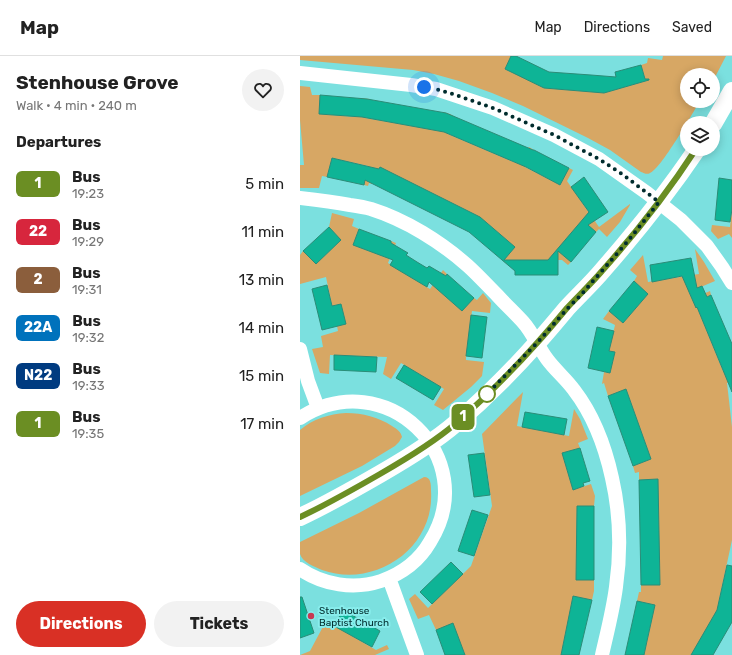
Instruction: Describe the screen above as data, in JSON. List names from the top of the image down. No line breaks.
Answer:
{"places":["Stenhouse Baptist Church"],"lines":["bus line 1"],"page":{"header":"Map","nav":["Map","Directions","Saved"],"heading":[["Stenhouse Grove","Walk · 4 min · 240 m"],"Departures"],"on_map":"1","list":[{"mark":"1","name":"Bus","note":"19:23","value":"5 min"},{"mark":"22","name":"Bus","note":"19:29","value":"11 min"},{"mark":"2","name":"Bus","note":"19:31","value":"13 min"},{"mark":"22A","name":"Bus","note":"19:32","value":"14 min"},{"mark":"N22","name":"Bus","note":"19:33","value":"15 min"},{"mark":"1","name":"Bus","note":"19:35","value":"17 min"}],"buttons":["Directions","Tickets"]}}
